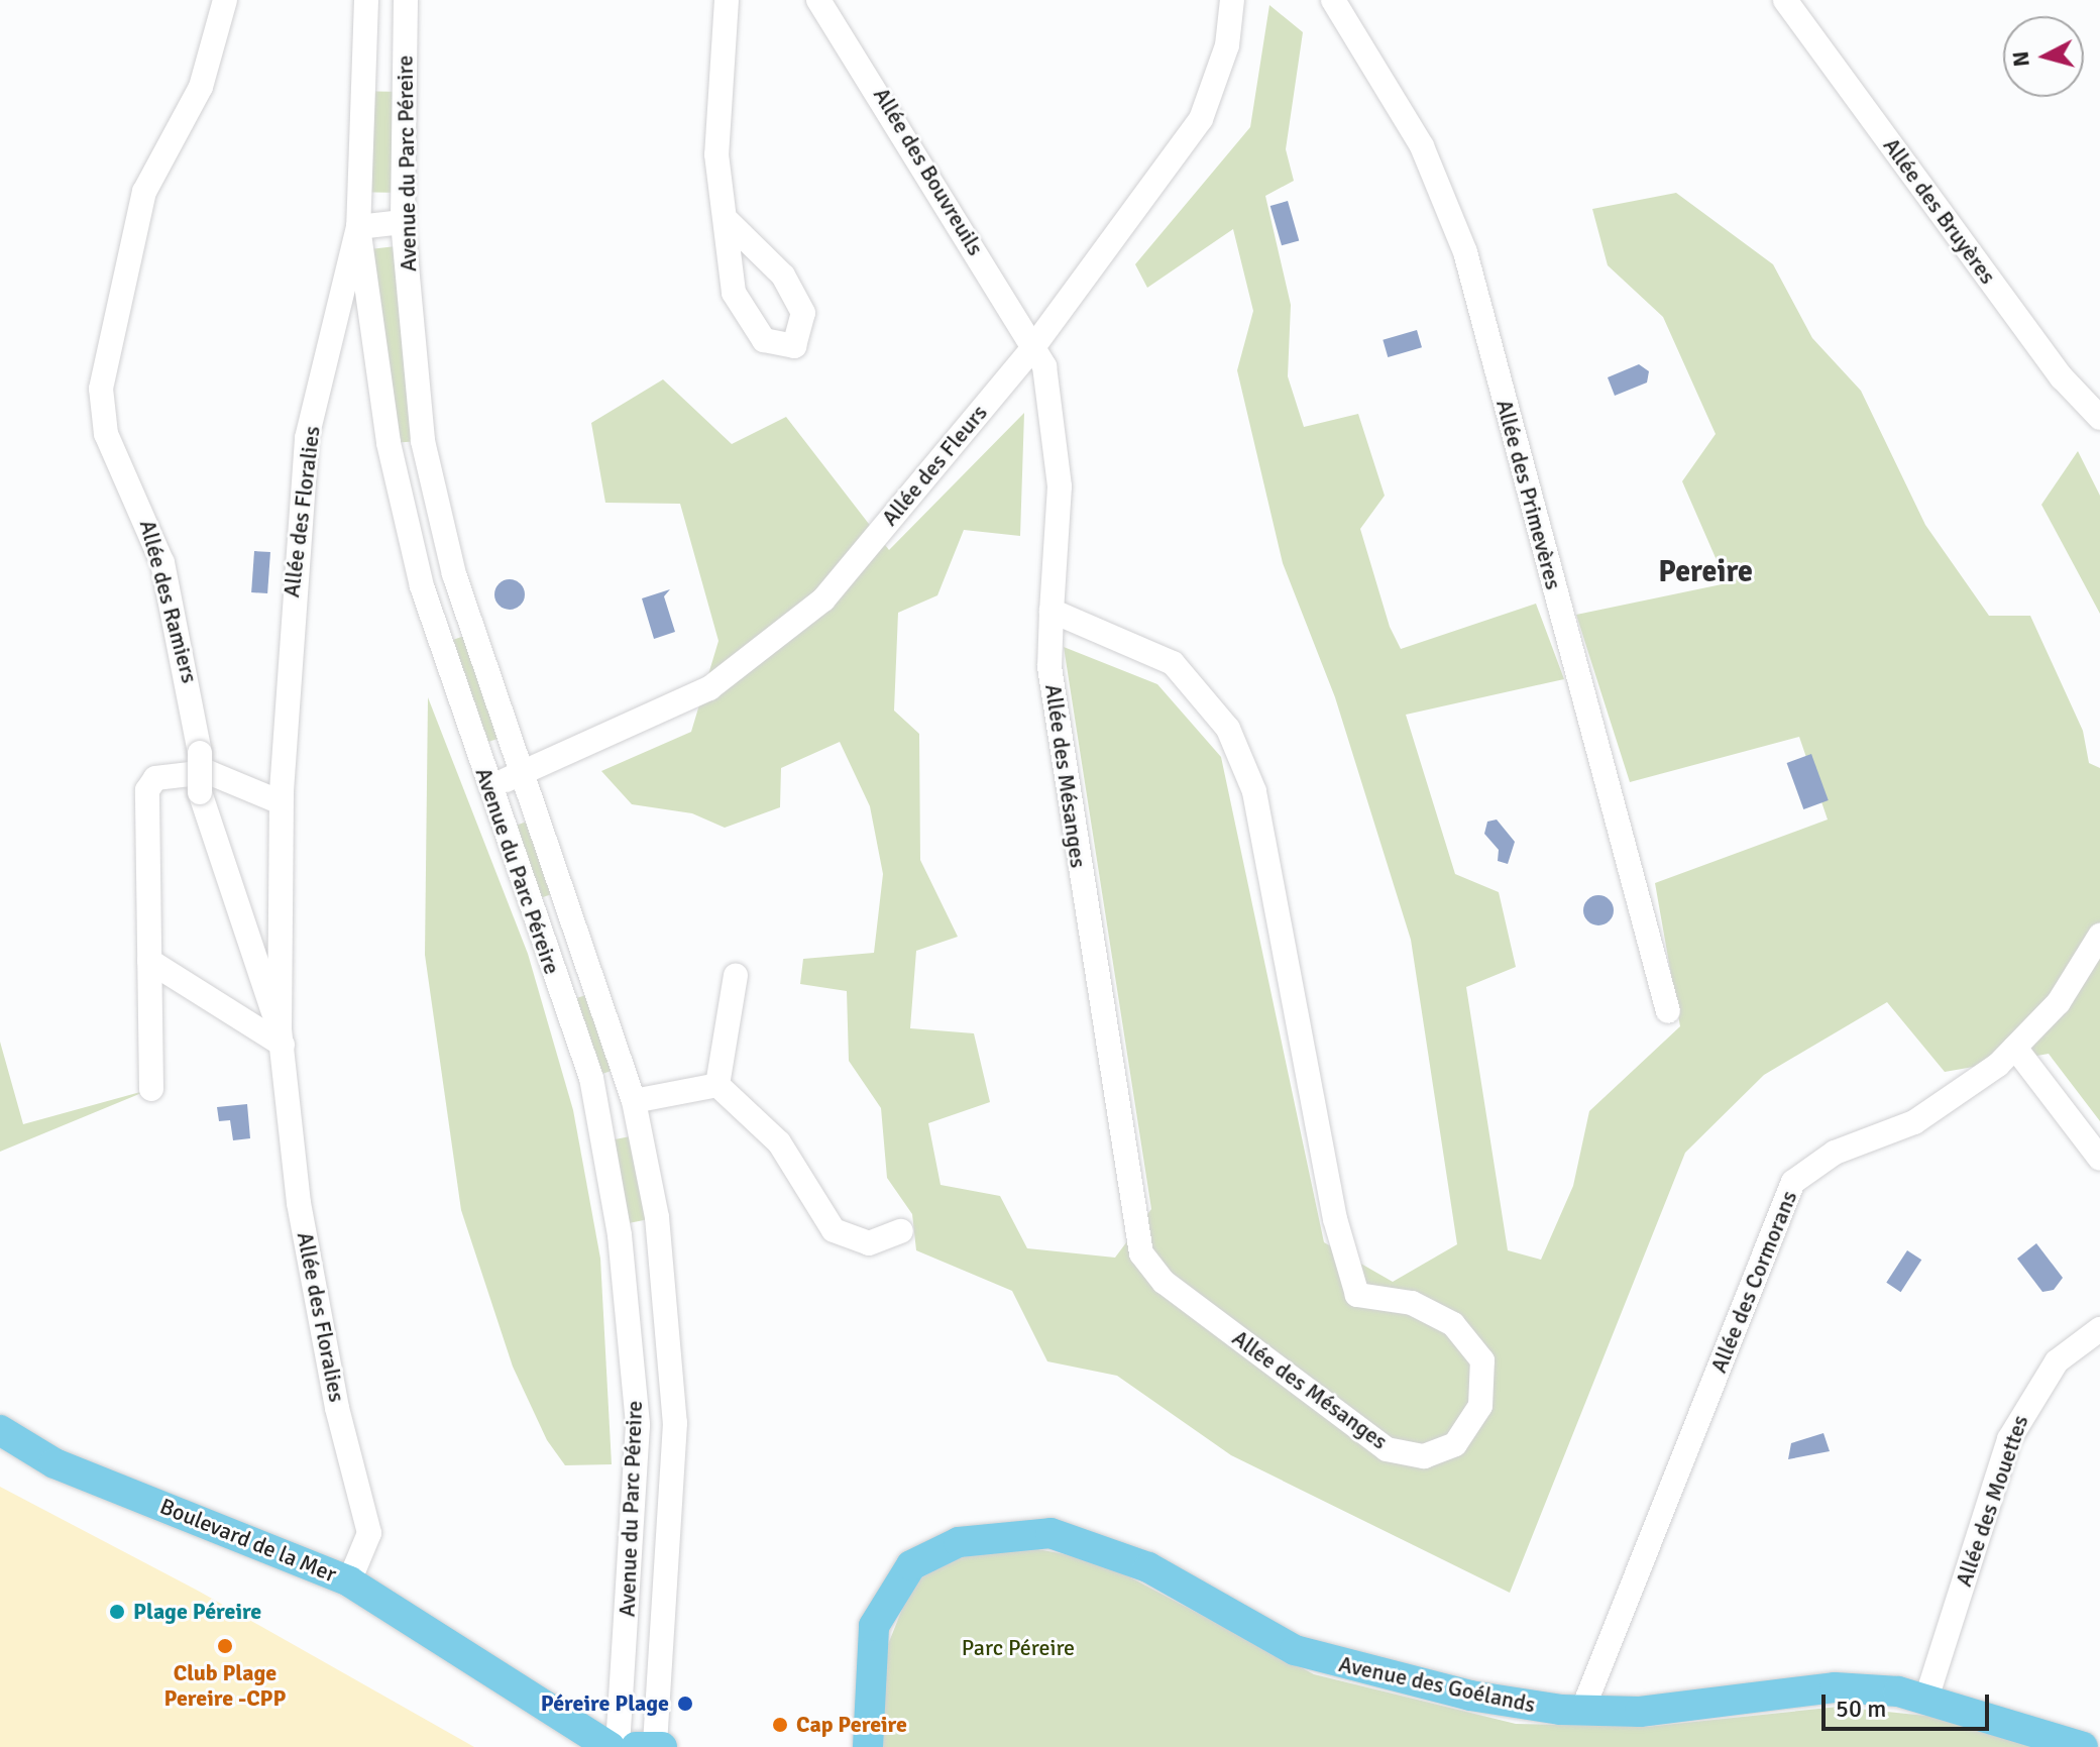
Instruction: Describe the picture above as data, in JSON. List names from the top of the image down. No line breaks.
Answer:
{"streets":{"main road":["Boulevard de la Mer","Avenue des Goélands"],"street":["Avenue du Parc Péreire","Allée des Bouvreuils","Allée des Bruyères","Allée des Fleurs","Allée des Primevères","Allée des Floralies","Allée des Ramiers","Allée des Mésanges","Allée des Cormorans","Allée des Mouettes"]},"crossings":[["Avenue du Parc Péreire","Allée des Fleurs"],["Avenue du Parc Péreire","Allée des Floralies"],["Allée des Bouvreuils","Allée des Fleurs"],["Allée des Bouvreuils","Allée des Mésanges"],["Allée des Fleurs","Allée des Mésanges"],["Allée des Floralies","Allée des Ramiers"],["Allée des Floralies","Boulevard de la Mer"],["Allée des Cormorans","Avenue des Goélands"],["Allée des Mouettes","Avenue des Goélands"]],"districts":["Pereire"],"parks":["Parc Péreire"],"places":["Plage Péreire","Club Plage Pereire -CPP","Péreire Plage","Cap Pereire"],"scale_bar":"50 m","north":"left"}
